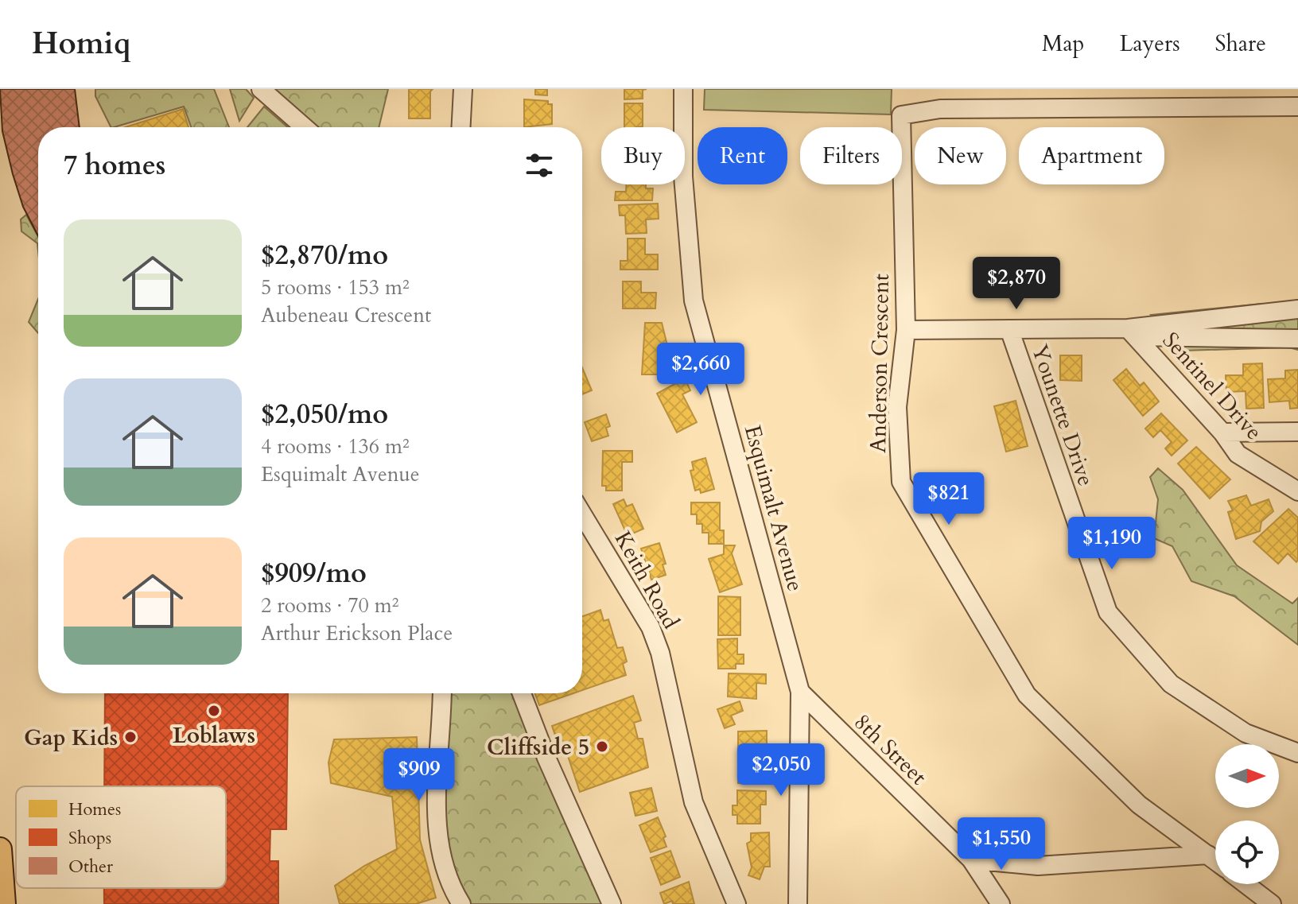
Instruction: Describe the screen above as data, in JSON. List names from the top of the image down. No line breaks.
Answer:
{"streets":{"street":["Anderson Crescent","Sentinel Drive","Younette Drive","Esquimalt Avenue","Keith Road","8th Street"]},"crossings":[["Esquimalt Avenue","8th Street"]],"places":["Loblaws","Gap Kids","Cliffside 5"],"legend":["Homes","Shops","Other"],"north":"right","page":{"header":"Homiq","nav":["Map","Layers","Share"],"chip":["Buy","Rent","Filters","New","Apartment"],"heading":"7 homes","list":[{"name":"$2,870/mo","note":"5 rooms · 153 m² · Aubeneau Crescent"},{"name":"$2,050/mo","note":"4 rooms · 136 m² · Esquimalt Avenue"},{"name":"$909/mo","note":"2 rooms · 70 m² · Arthur Erickson Place"}],"price":["$2,870","$2,660","$821","$1,190","$2,050","$909","$1,550"]}}
